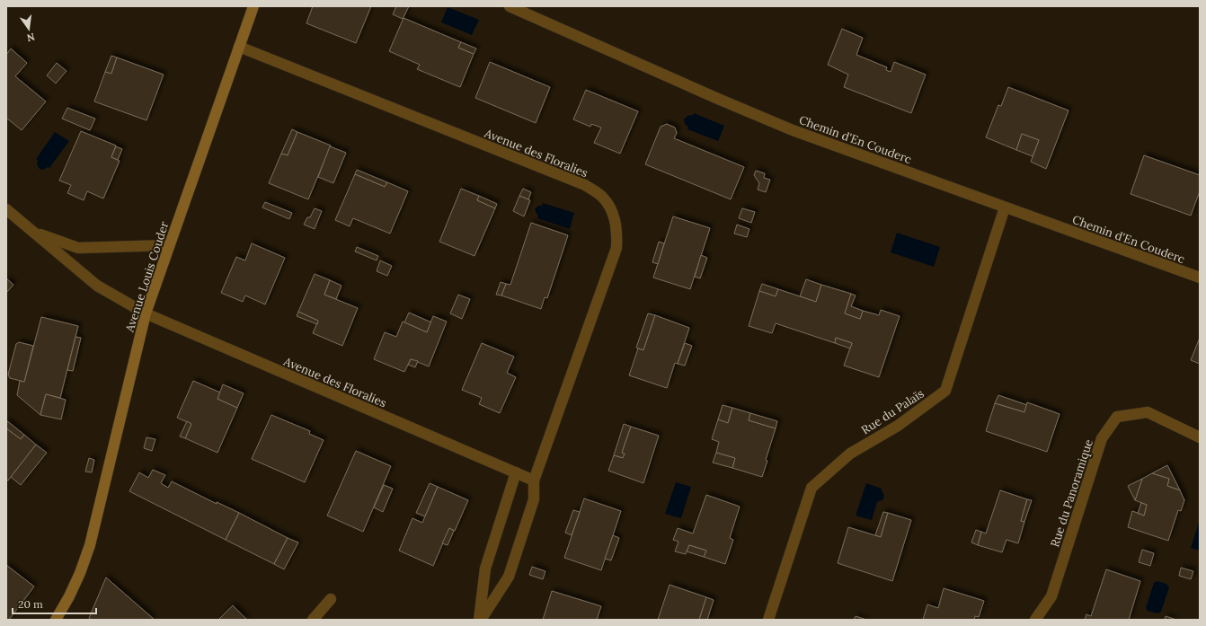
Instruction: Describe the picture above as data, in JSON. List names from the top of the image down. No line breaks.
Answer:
{"streets":{"street":["Chemin d'En Couderc","Avenue des Floralies","Avenue Louis Couder","Rue du Palaïs","Rue du Panoramique"]},"crossings":[["Chemin d'En Couderc","Rue du Palaïs"],["Avenue des Floralies","Avenue Louis Couder"]],"scale_bar":"20 m","north":"bottom"}
